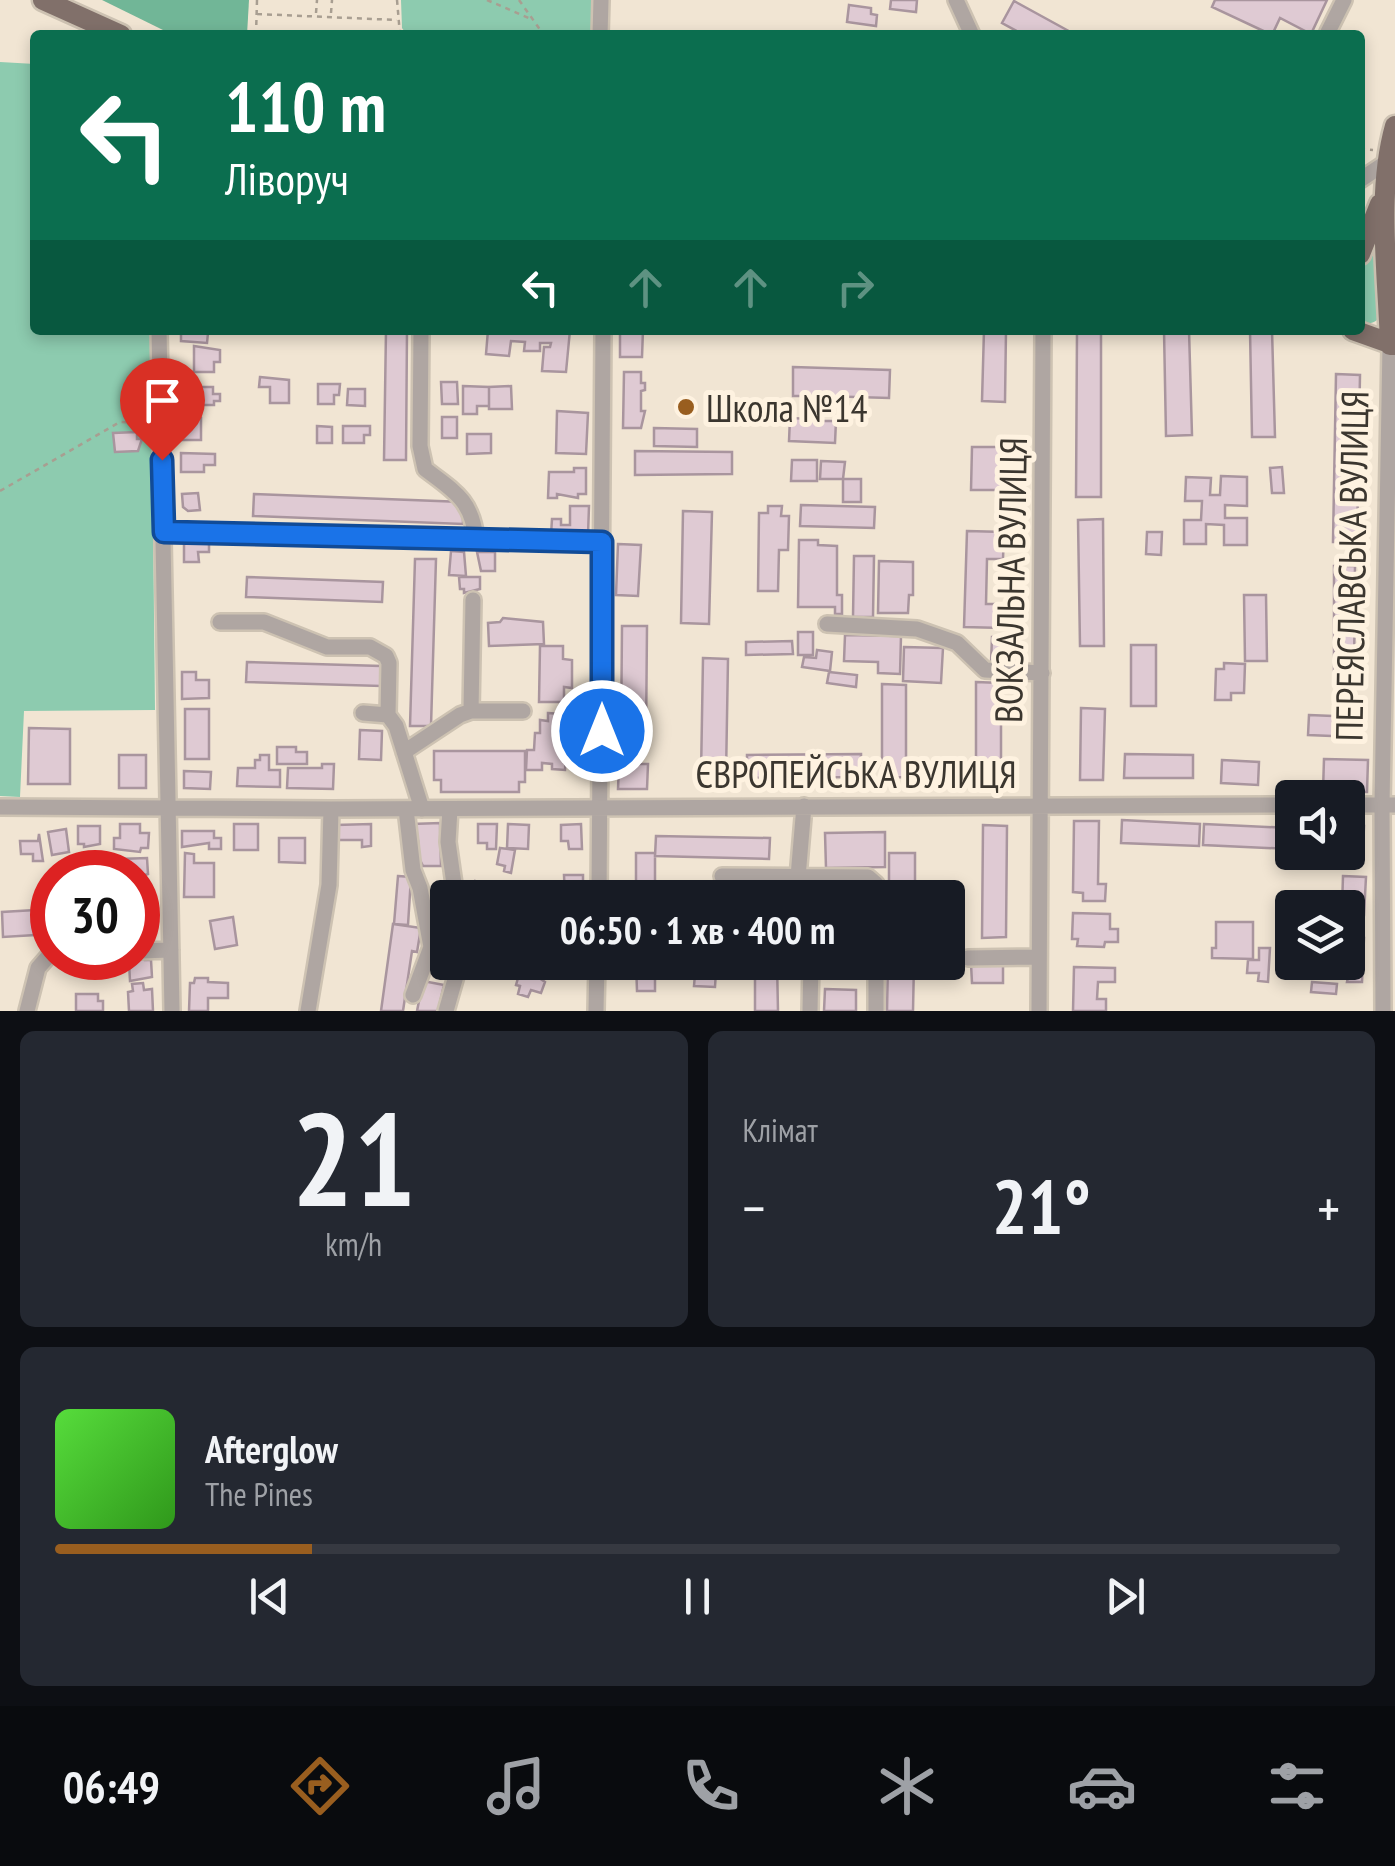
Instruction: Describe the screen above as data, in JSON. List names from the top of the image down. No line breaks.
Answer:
{"streets":{"main road":["ПЕРЕЯСЛАВСЬКА ВУЛИЦЯ"],"street":["ВОКЗАЛЬНА ВУЛИЦЯ","ЄВРОПЕЙСЬКА ВУЛИЦЯ"]},"crossings":[["ВОКЗАЛЬНА ВУЛИЦЯ","ЄВРОПЕЙСЬКА ВУЛИЦЯ"]],"places":["Школа №14"],"page":{"turn":["110 m","Ліворуч"],"limit":"30","trip":"06:50 · 1 хв · 400 m","tile":[["21","km/h"],"Клімат"],"heat":["−","21°","+"],"song":["Afterglow","The Pines"],"tabs":"06:49"}}
